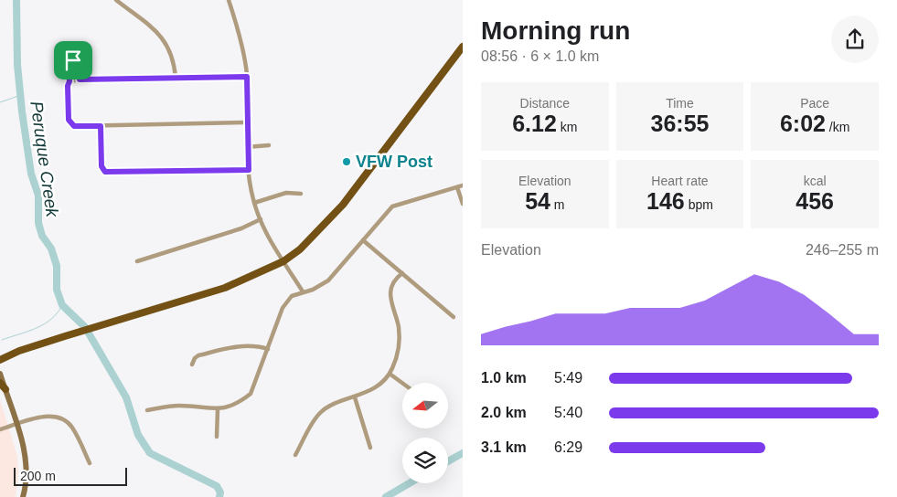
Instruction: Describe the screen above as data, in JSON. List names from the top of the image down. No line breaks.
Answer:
{"water":["Peruque Creek"],"places":["VFW Post"],"scale_bar":"200 m","north":"left","page":{"heading":["Morning run","08:56 · 6 × 1.0 km"],"stats":[["Distance","6.12 km"],["Time","36:55"],["Pace","6:02 /km"],["Elevation","54 m"],["Heart rate","146 bpm"],["kcal","456"]],"chart":["Elevation","246–255 m"],"list":[{"name":"1.0 km","note":"5:49"},{"name":"2.0 km","note":"5:40"},{"name":"3.1 km","note":"6:29"}],"scale":"200 m"}}
